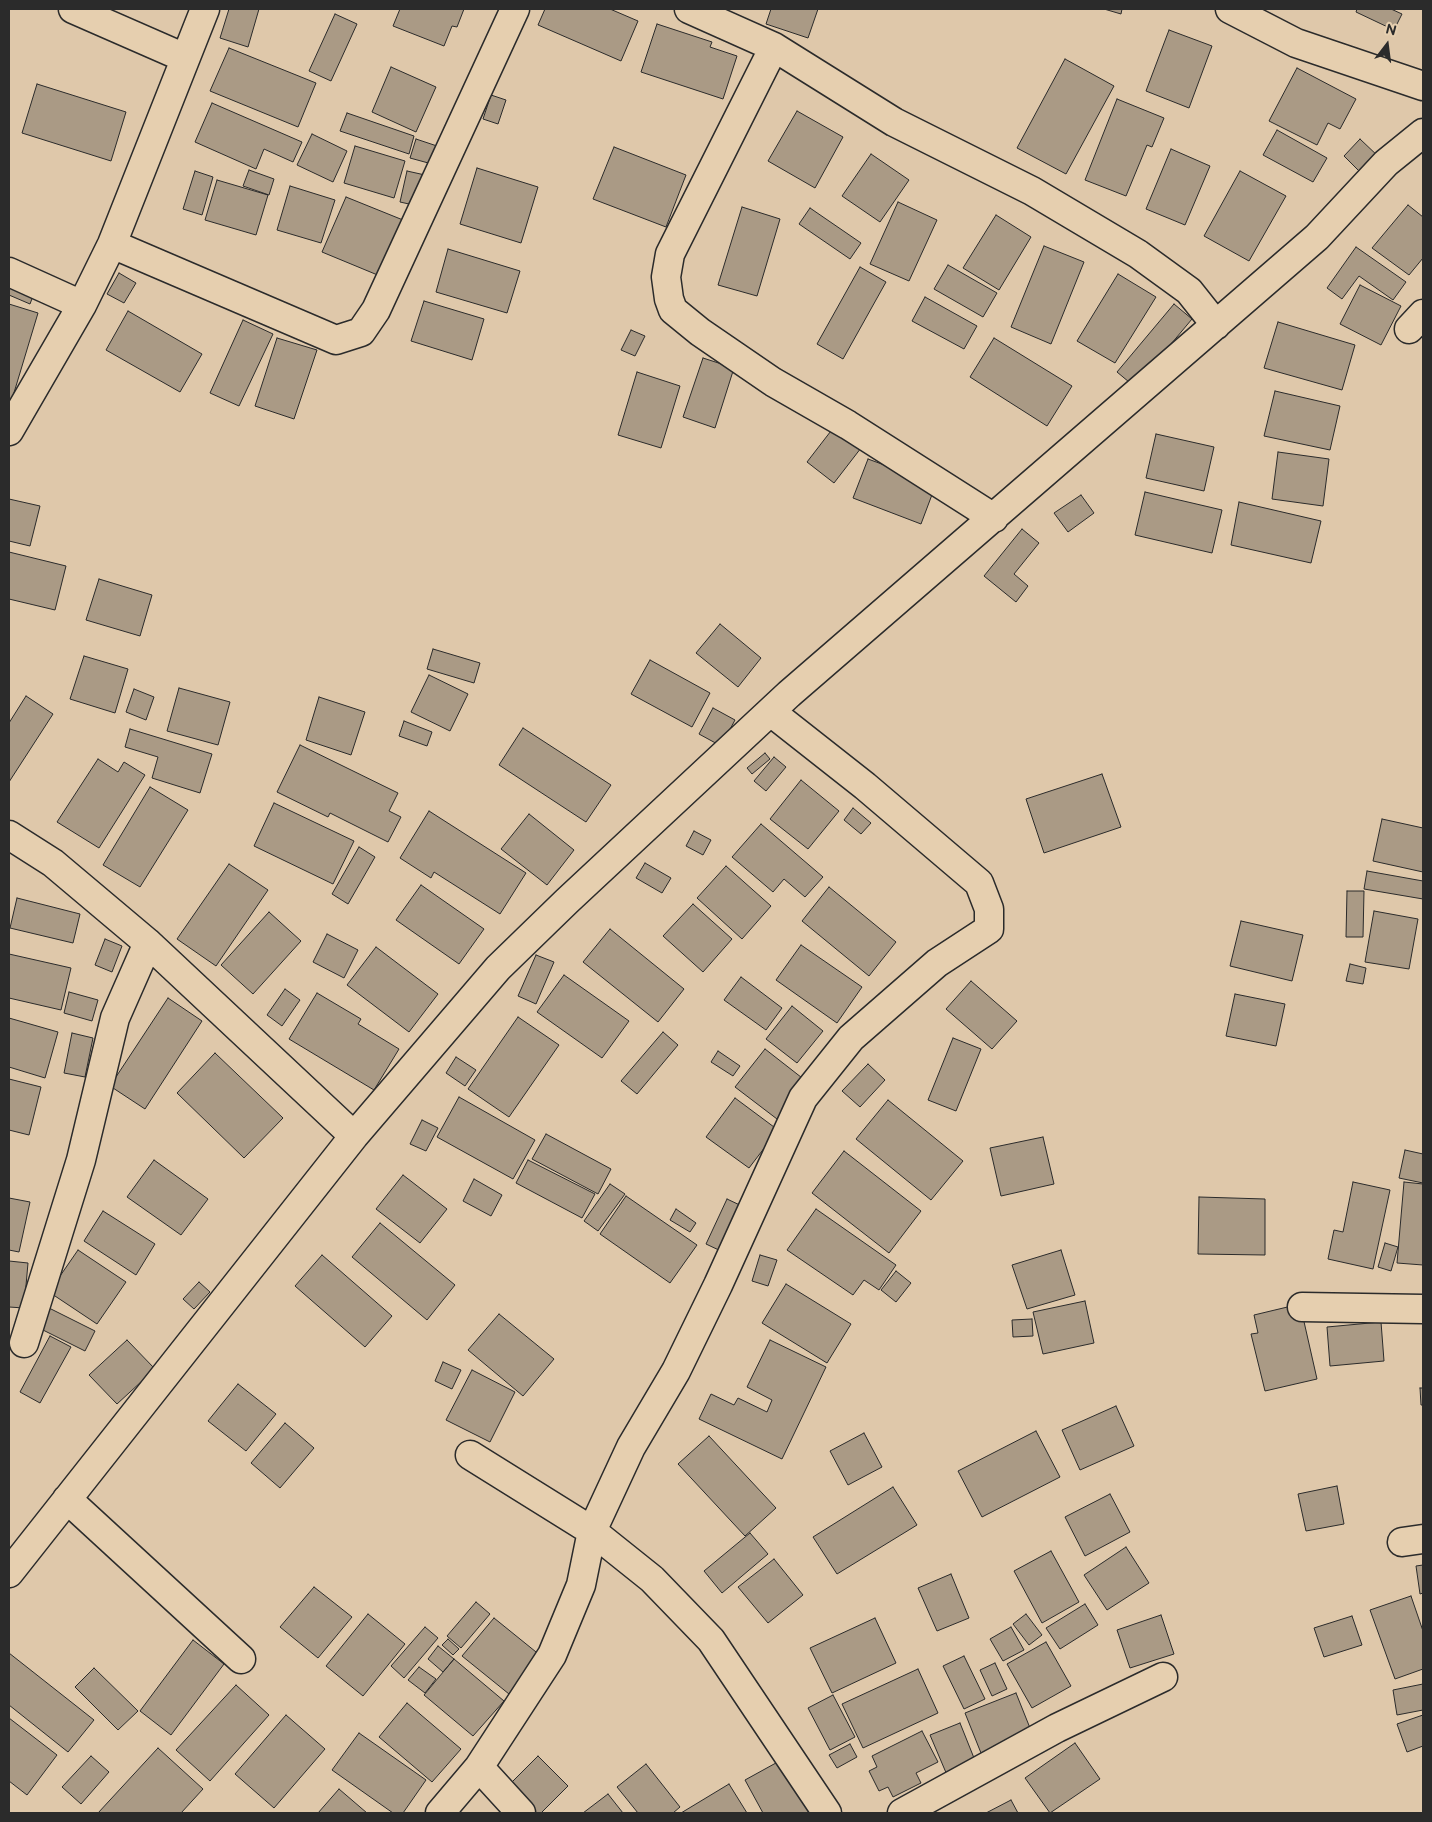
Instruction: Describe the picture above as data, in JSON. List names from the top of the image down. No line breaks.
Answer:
{"north":"top"}
